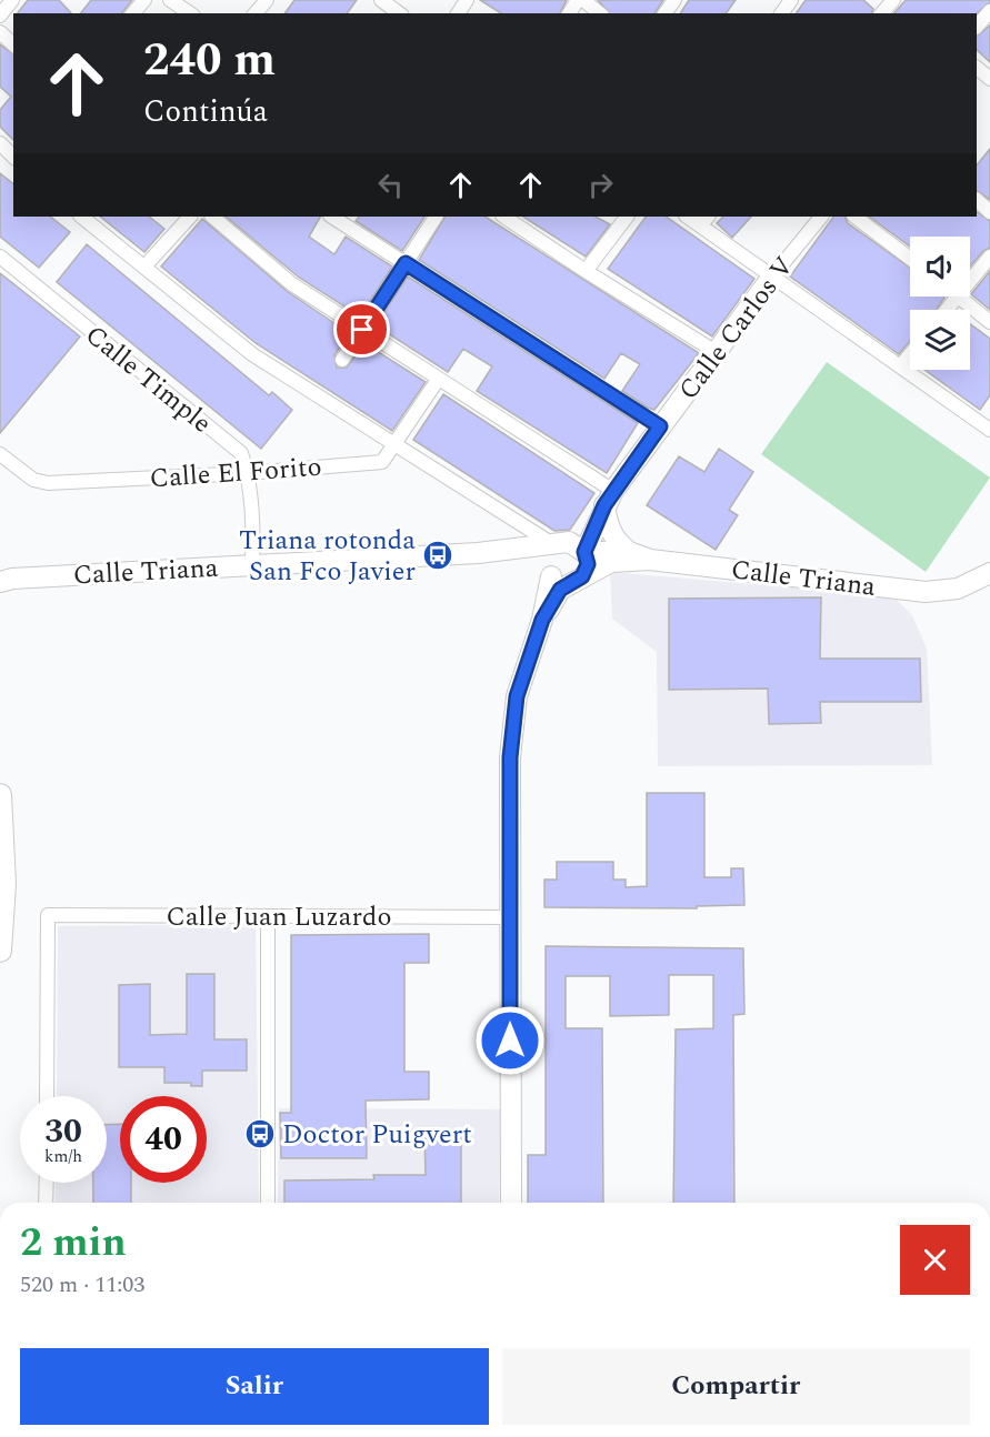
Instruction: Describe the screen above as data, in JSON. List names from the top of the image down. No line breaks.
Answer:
{"streets":{"main road":["Calle Carlos V","Calle Triana"],"street":["Calle Timple","Calle El Forito","Calle Juan Luzardo"]},"crossings":[["Calle Carlos V","Calle Triana"],["Calle Timple","Calle El Forito"],["Calle Timple","Calle Triana"]],"places":{"bus stop":["Triana rotonda San Fco Javier","Doctor Puigvert"]},"page":{"turn":["240 m","Continúa"],"speed":"30 km/h","limit":"40","heading":["2 min","520 m · 11:03"],"buttons":["Salir","Compartir"]}}
